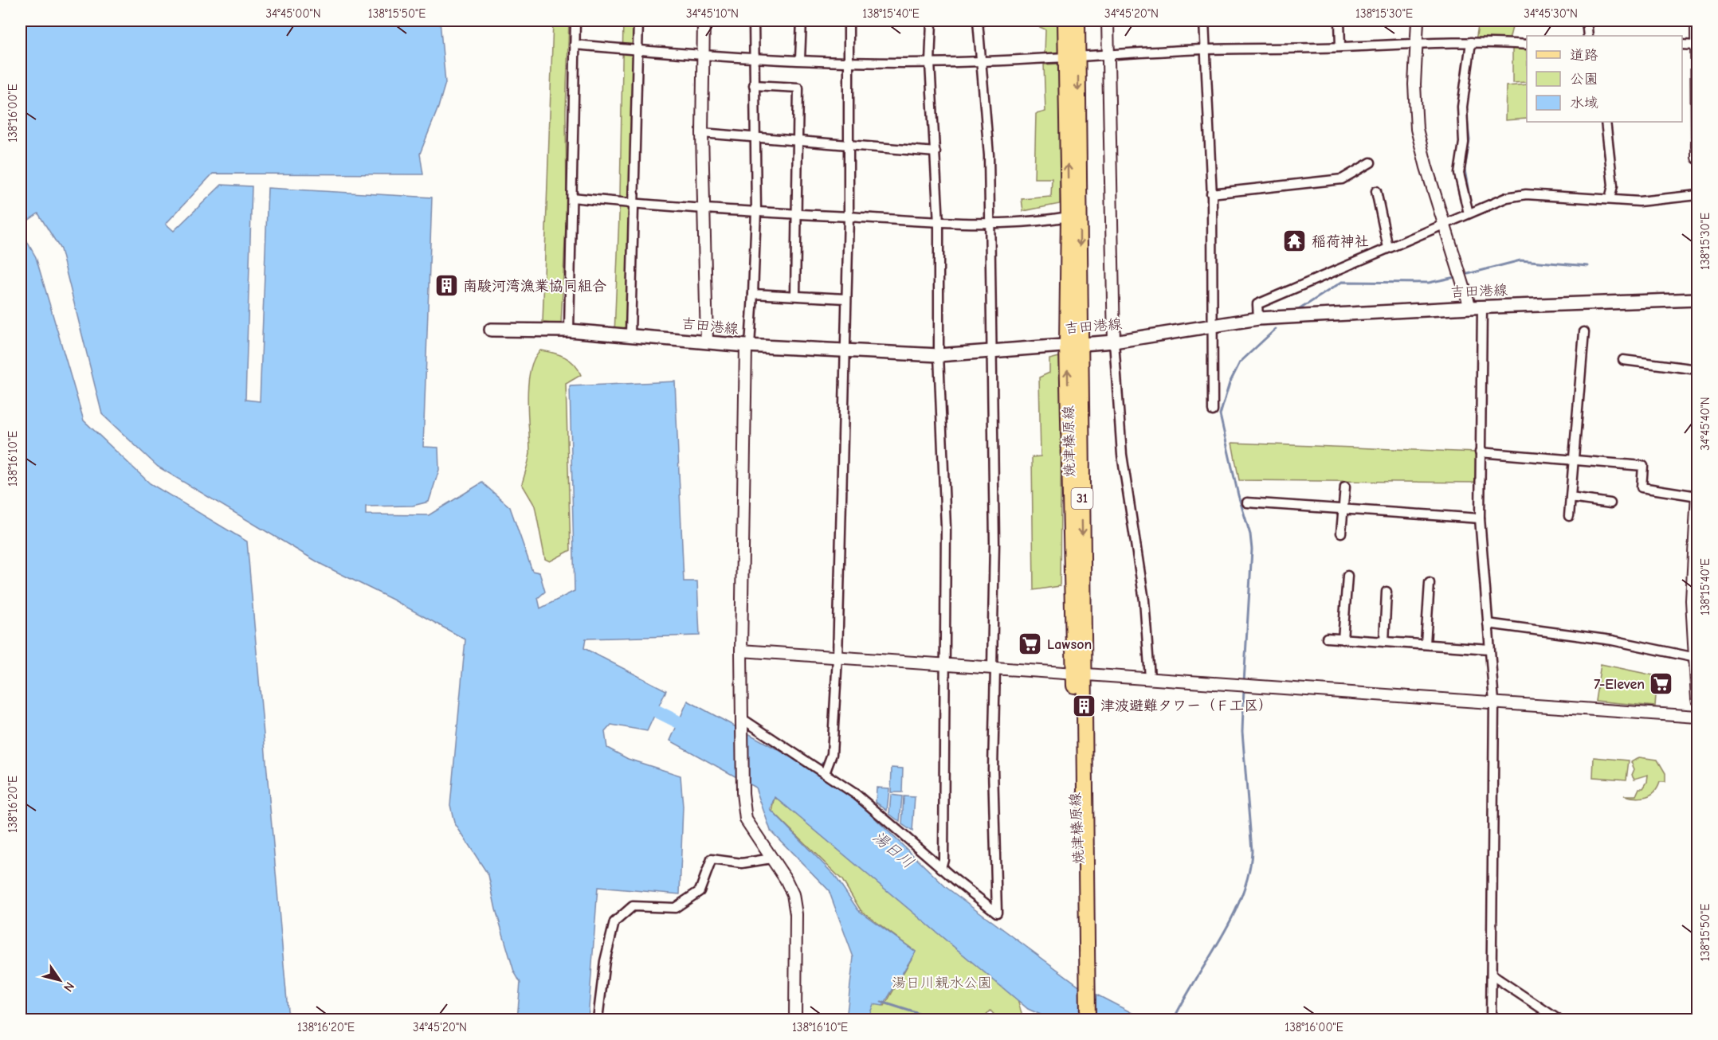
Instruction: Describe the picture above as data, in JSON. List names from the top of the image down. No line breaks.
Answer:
{"streets":{"main road":["吉田港線","焼津榛原線","31"]},"crossings":[["吉田港線","焼津榛原線"]],"water":["湯日川"],"parks":["湯日川親水公園"],"places":{"temple":["稲荷神社"],"building":["南駿河湾漁業協同組合","津波避難タワー（Ｆ工区）"],"supermarket":["Lawson","7-Eleven"]},"legend":["道路","公園","水域"],"north":"bottom right","coordinates":["34°45'00\"N","138°15'50\"E","34°45'10\"N","138°15'40\"E","34°45'20\"N","138°15'30\"E","34°45'30\"N","138°16'00\"E","34°45'40\"N","138°16'10\"E","138°16'20\"E"]}
